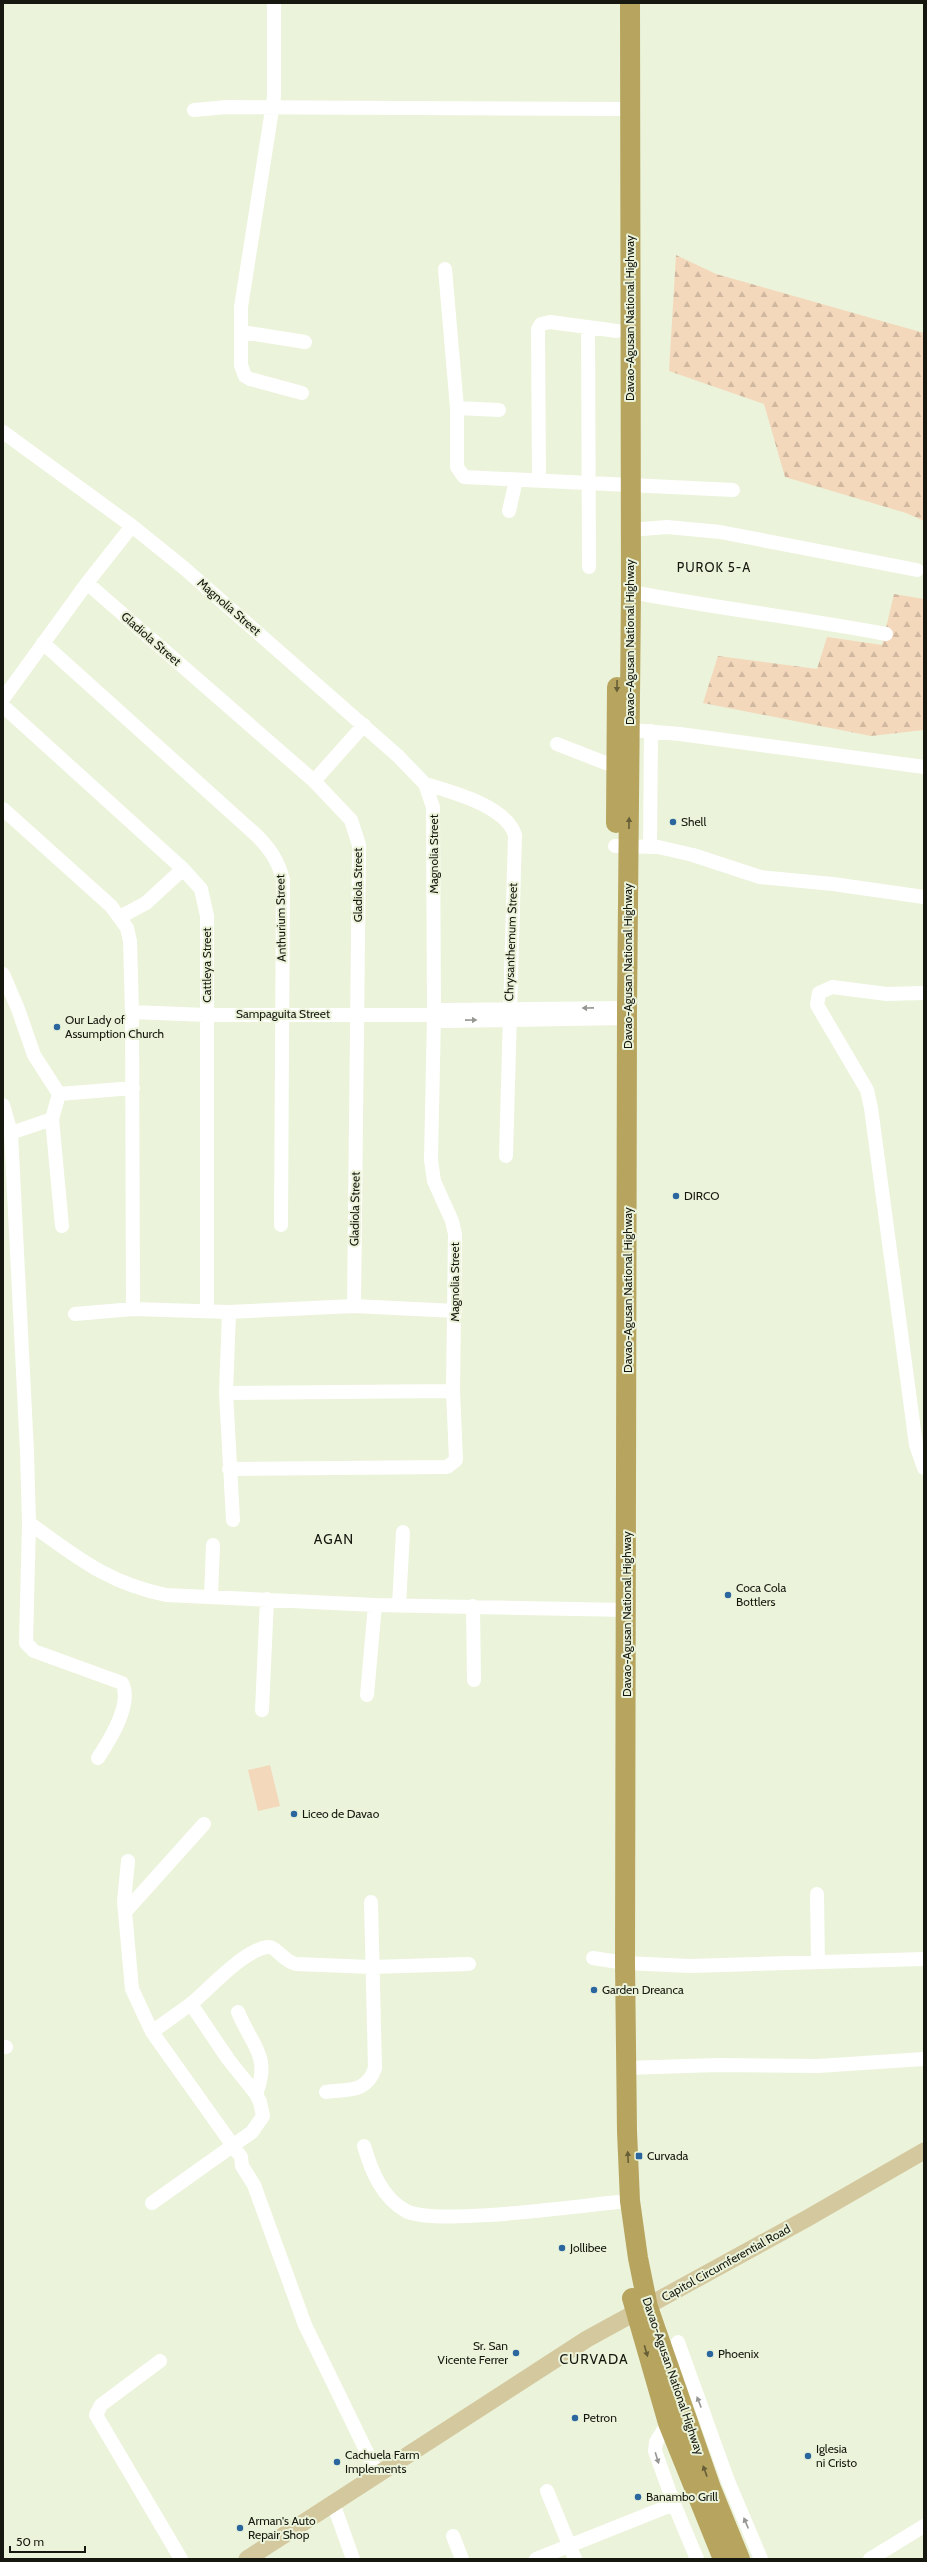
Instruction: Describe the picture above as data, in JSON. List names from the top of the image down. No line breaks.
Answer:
{"streets":{"highway":["Davao-Agusan National Highway"],"main road":["Capitol Circumferential Road"],"street":["Magnolia Street","Gladiola Street","Anthurium Street","Chrysanthemum Street","Cattleya Street","Sampaguita Street"]},"crossings":[["Davao-Agusan National Highway","Sampaguita Street"],["Davao-Agusan National Highway","Capitol Circumferential Road"],["Magnolia Street","Chrysanthemum Street"],["Magnolia Street","Sampaguita Street"],["Gladiola Street","Sampaguita Street"],["Anthurium Street","Sampaguita Street"],["Chrysanthemum Street","Sampaguita Street"],["Cattleya Street","Sampaguita Street"]],"districts":["PUROK 5-A","AGAN","CURVADA"],"places":{"other":["Shell","Our Lady of Assumption Church","DIRCO","Coca Cola Bottlers","Liceo de Davao","Garden Dreanca","Jollibee","Sr. San Vicente Ferrer","Phoenix","Petron","Iglesia ni Cristo","Cachuela Farm Implements","Banambo Grill","Arman's Auto Repair Shop"],"transit":["Curvada"]},"scale_bar":"50 m"}
